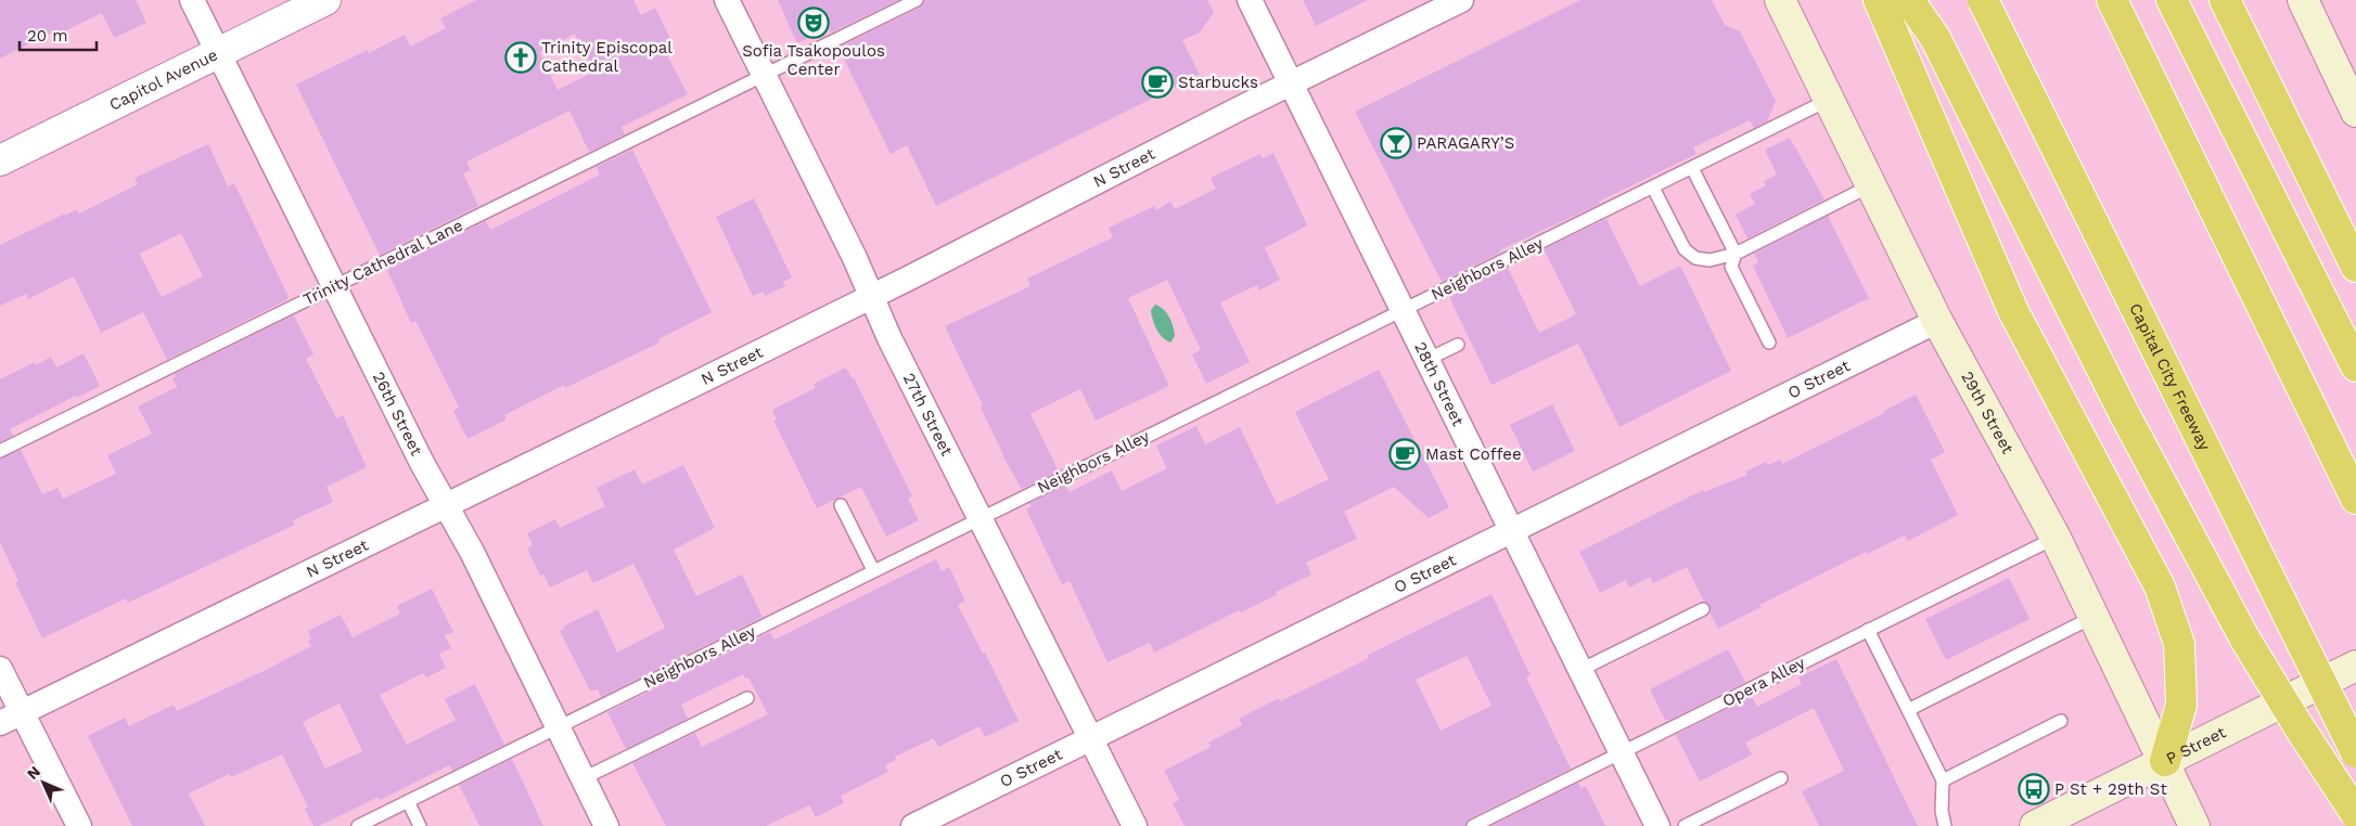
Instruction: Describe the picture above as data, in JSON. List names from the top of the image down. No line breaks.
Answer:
{"streets":{"highway":["Capital City Freeway"],"main road":["29th Street","P Street"],"street":["Capitol Avenue","N Street","O Street","28th Street","26th Street","27th Street"],"lane":["Trinity Cathedral Lane","Neighbors Alley","Opera Alley"]},"crossings":[["Capitol Avenue","26th Street"],["N Street","28th Street"],["N Street","26th Street"],["N Street","27th Street"],["Trinity Cathedral Lane","26th Street"],["Trinity Cathedral Lane","27th Street"],["Neighbors Alley","28th Street"],["Neighbors Alley","29th Street"],["Neighbors Alley","26th Street"],["Neighbors Alley","27th Street"],["O Street","28th Street"],["O Street","29th Street"],["O Street","27th Street"],["28th Street","Opera Alley"],["29th Street","Opera Alley"],["29th Street","P Street"]],"places":{"theatre":["Sofia Tsakopoulos Center"],"church":["Trinity Episcopal Cathedral"],"cafe":["Starbucks","Mast Coffee"],"bar":["PARAGARY’S"],"bus stop":["P St + 29th St"]},"scale_bar":"20 m","north":"top left"}
